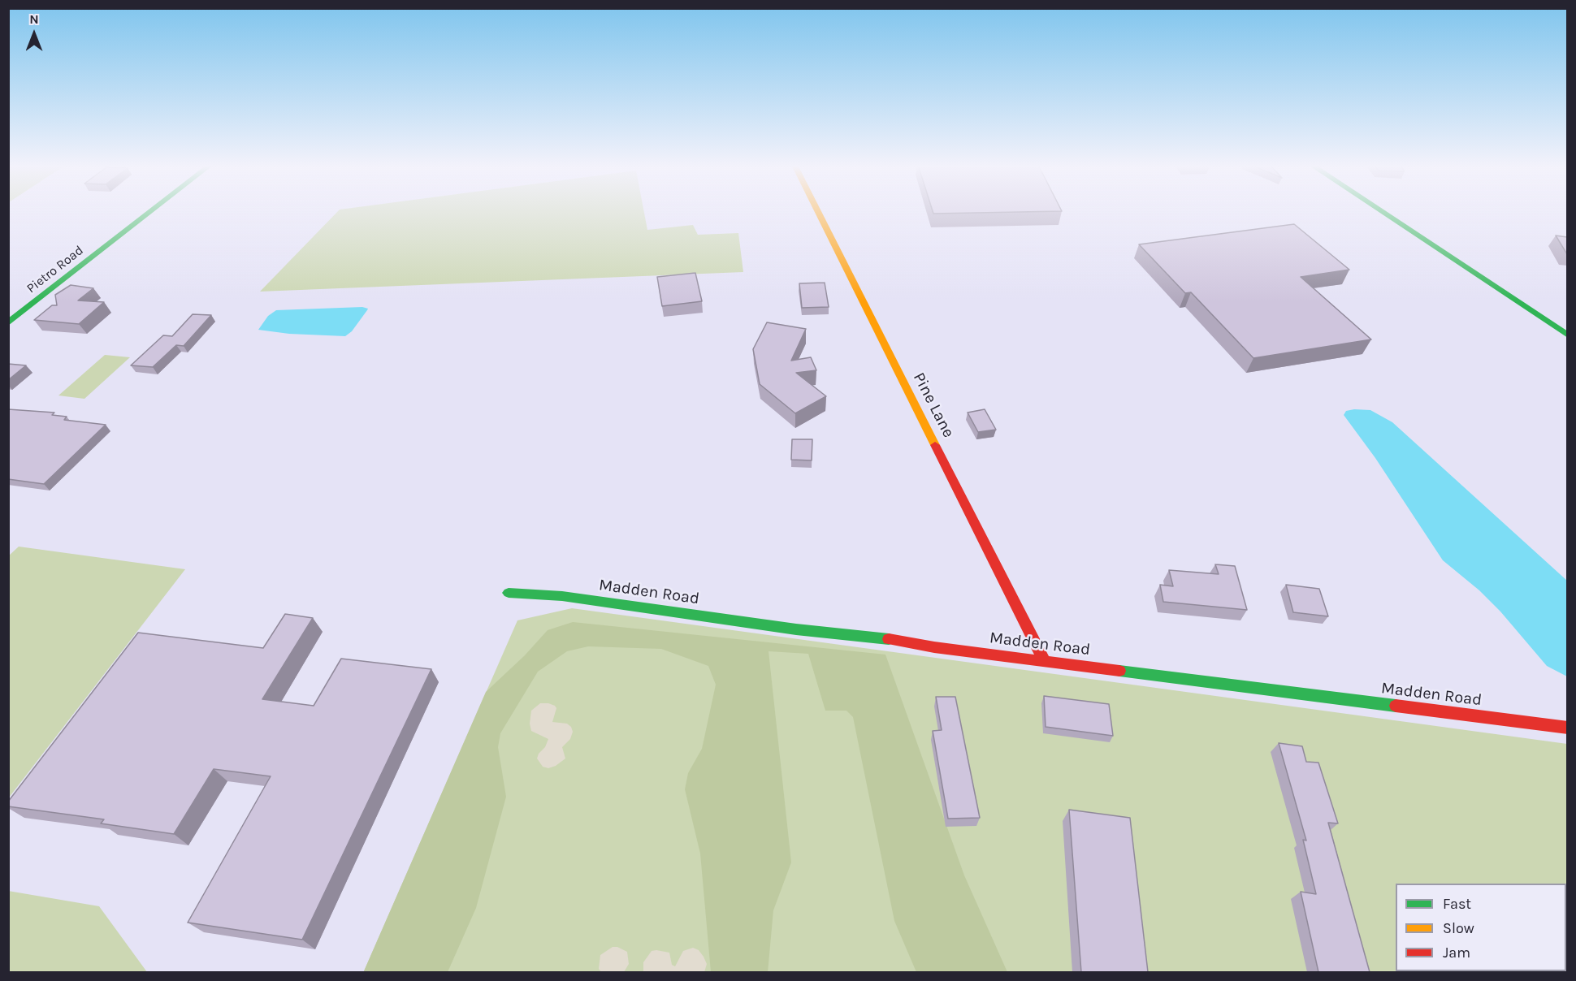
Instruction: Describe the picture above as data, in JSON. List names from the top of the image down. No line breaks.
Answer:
{"streets":{"street":["Pietro Road","Pine Lane","Madden Road"]},"crossings":[["Pine Lane","Madden Road"]],"legend":["Fast","Slow","Jam"],"north":"top"}
